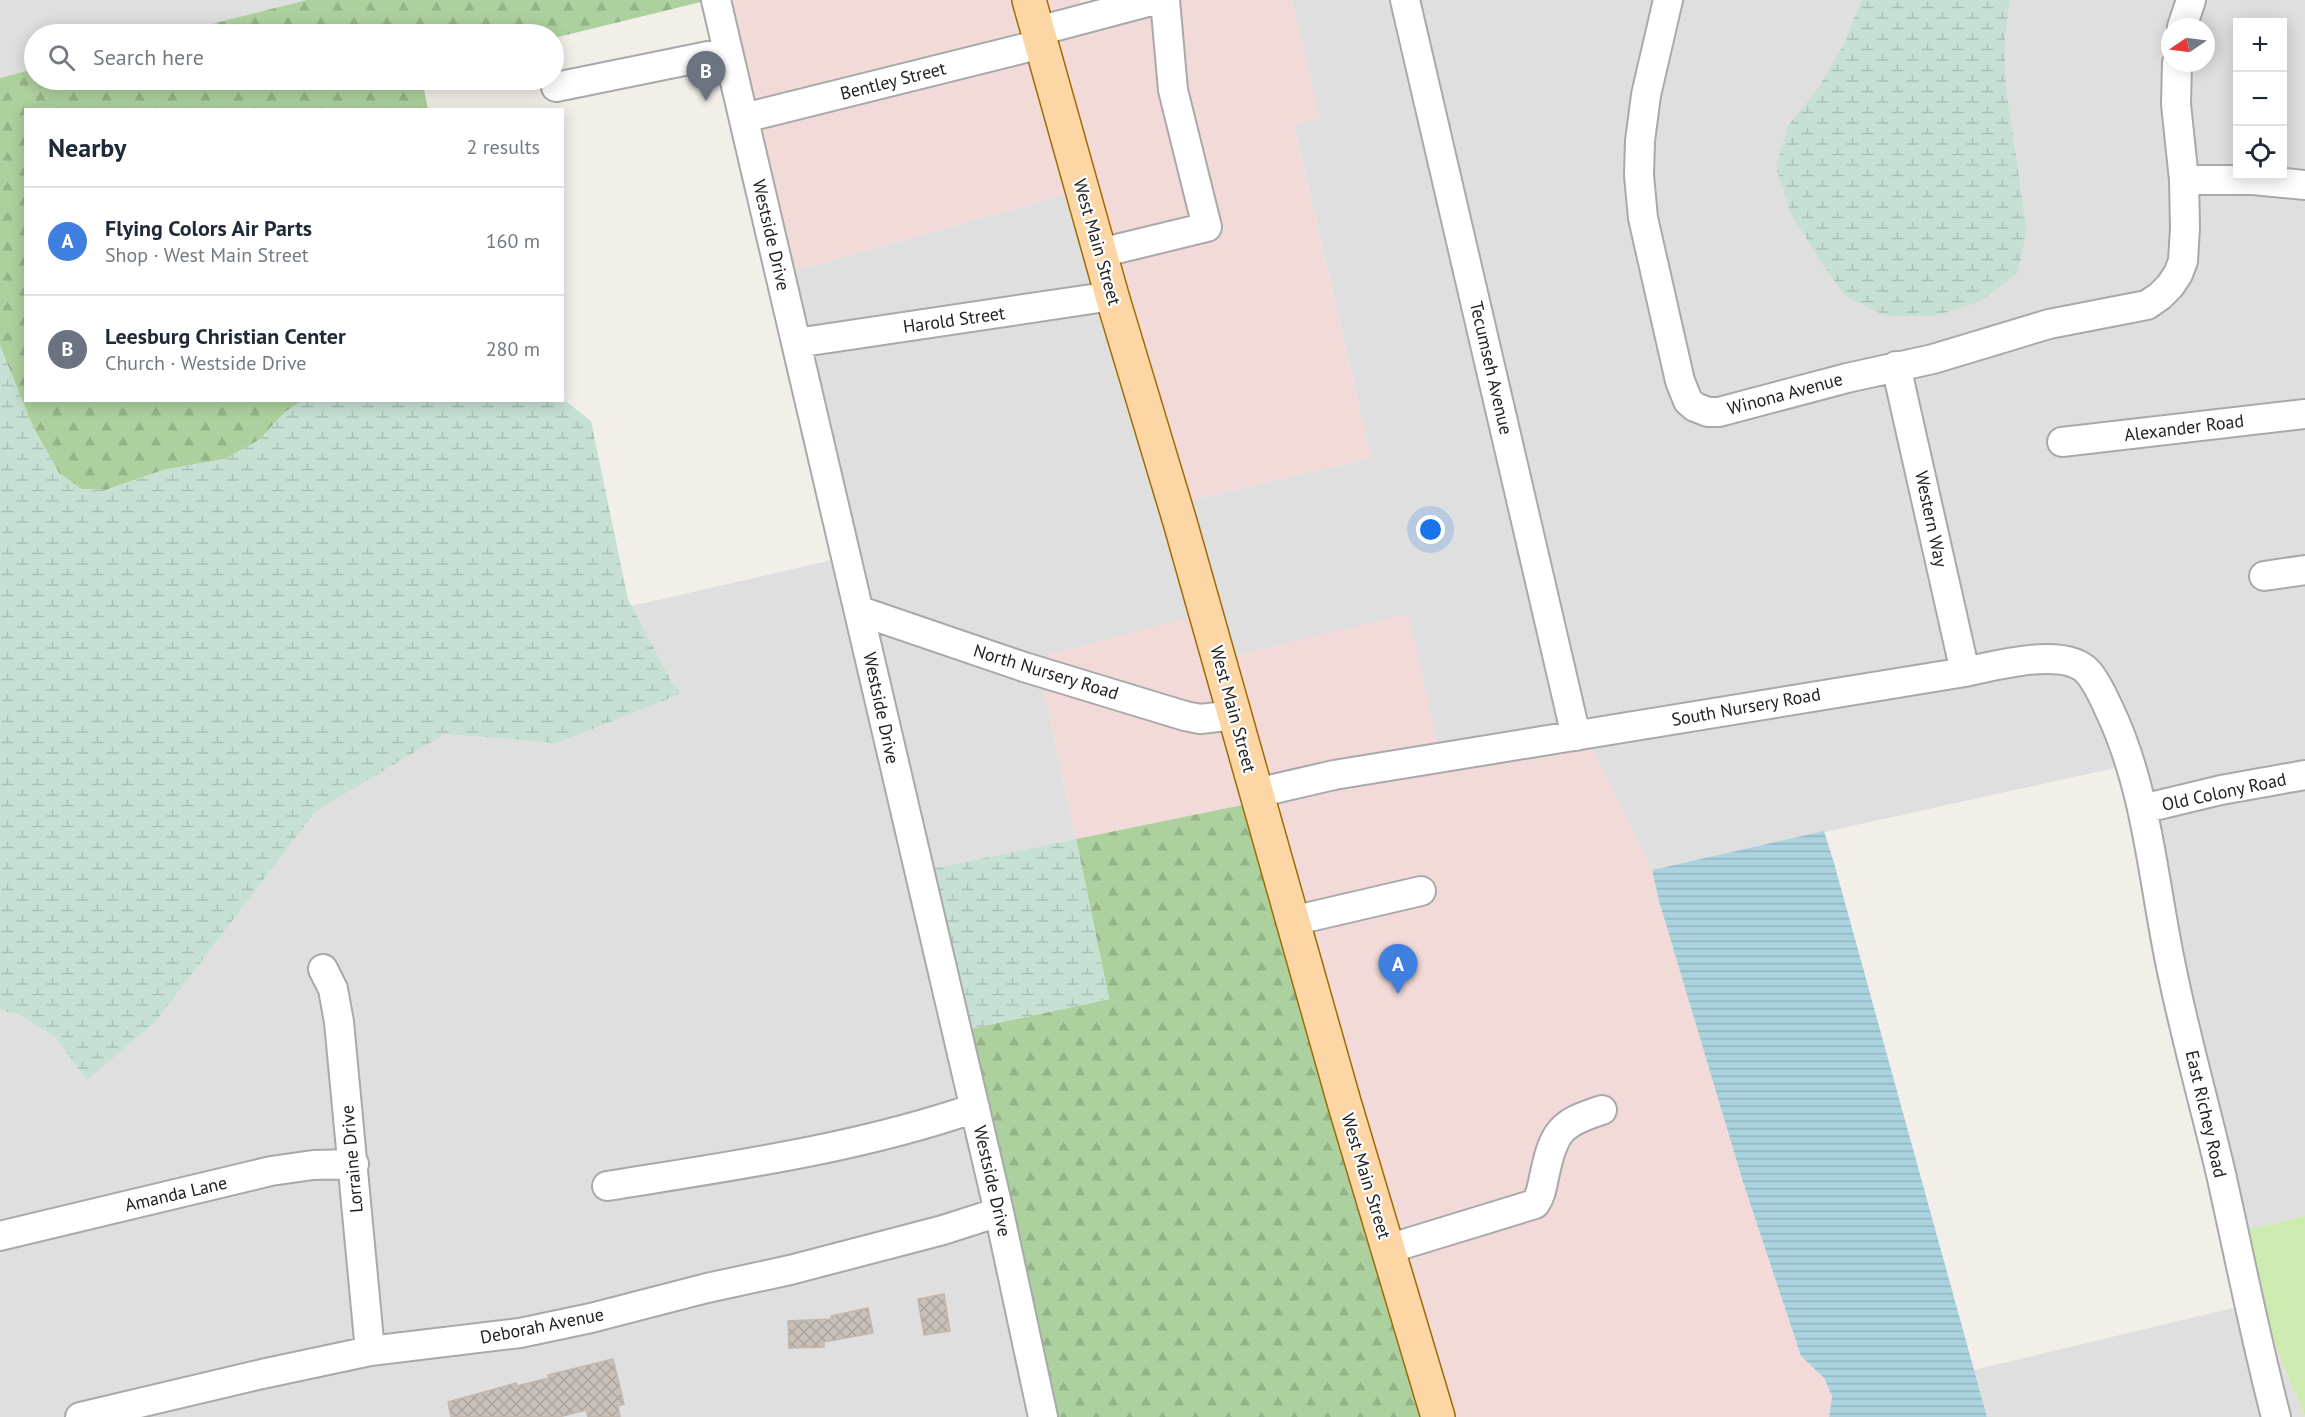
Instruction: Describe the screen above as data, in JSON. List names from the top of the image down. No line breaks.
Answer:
{"streets":{"main road":["West Main Street"],"street":["Bentley Street","Westside Drive","Harold Street","Tecumseh Avenue","Winona Avenue","Alexander Road","Western Way","North Nursery Road","South Nursery Road","Old Colony Road","East Richey Road","Lorraine Drive","Amanda Lane","Deborah Avenue"]},"crossings":[["Bentley Street","Westside Drive"],["Bentley Street","West Main Street"],["Westside Drive","Harold Street"],["Westside Drive","North Nursery Road"],["Westside Drive","Deborah Avenue"],["West Main Street","Harold Street"],["West Main Street","North Nursery Road"],["West Main Street","South Nursery Road"],["Tecumseh Avenue","South Nursery Road"],["Winona Avenue","Western Way"],["Western Way","South Nursery Road"],["South Nursery Road","Old Colony Road"],["South Nursery Road","East Richey Road"],["Old Colony Road","East Richey Road"],["Lorraine Drive","Amanda Lane"],["Lorraine Drive","Deborah Avenue"]],"north":"left","page":{"map_buttons":["+","−"],"search":"Search here","pins":["B","A"],"heading":["Nearby","2 results"],"list":[{"mark":"A","name":"Flying Colors Air Parts","note":"Shop · West Main Street","value":"160 m"},{"mark":"B","name":"Leesburg Christian Center","note":"Church · Westside Drive","value":"280 m"}]}}
